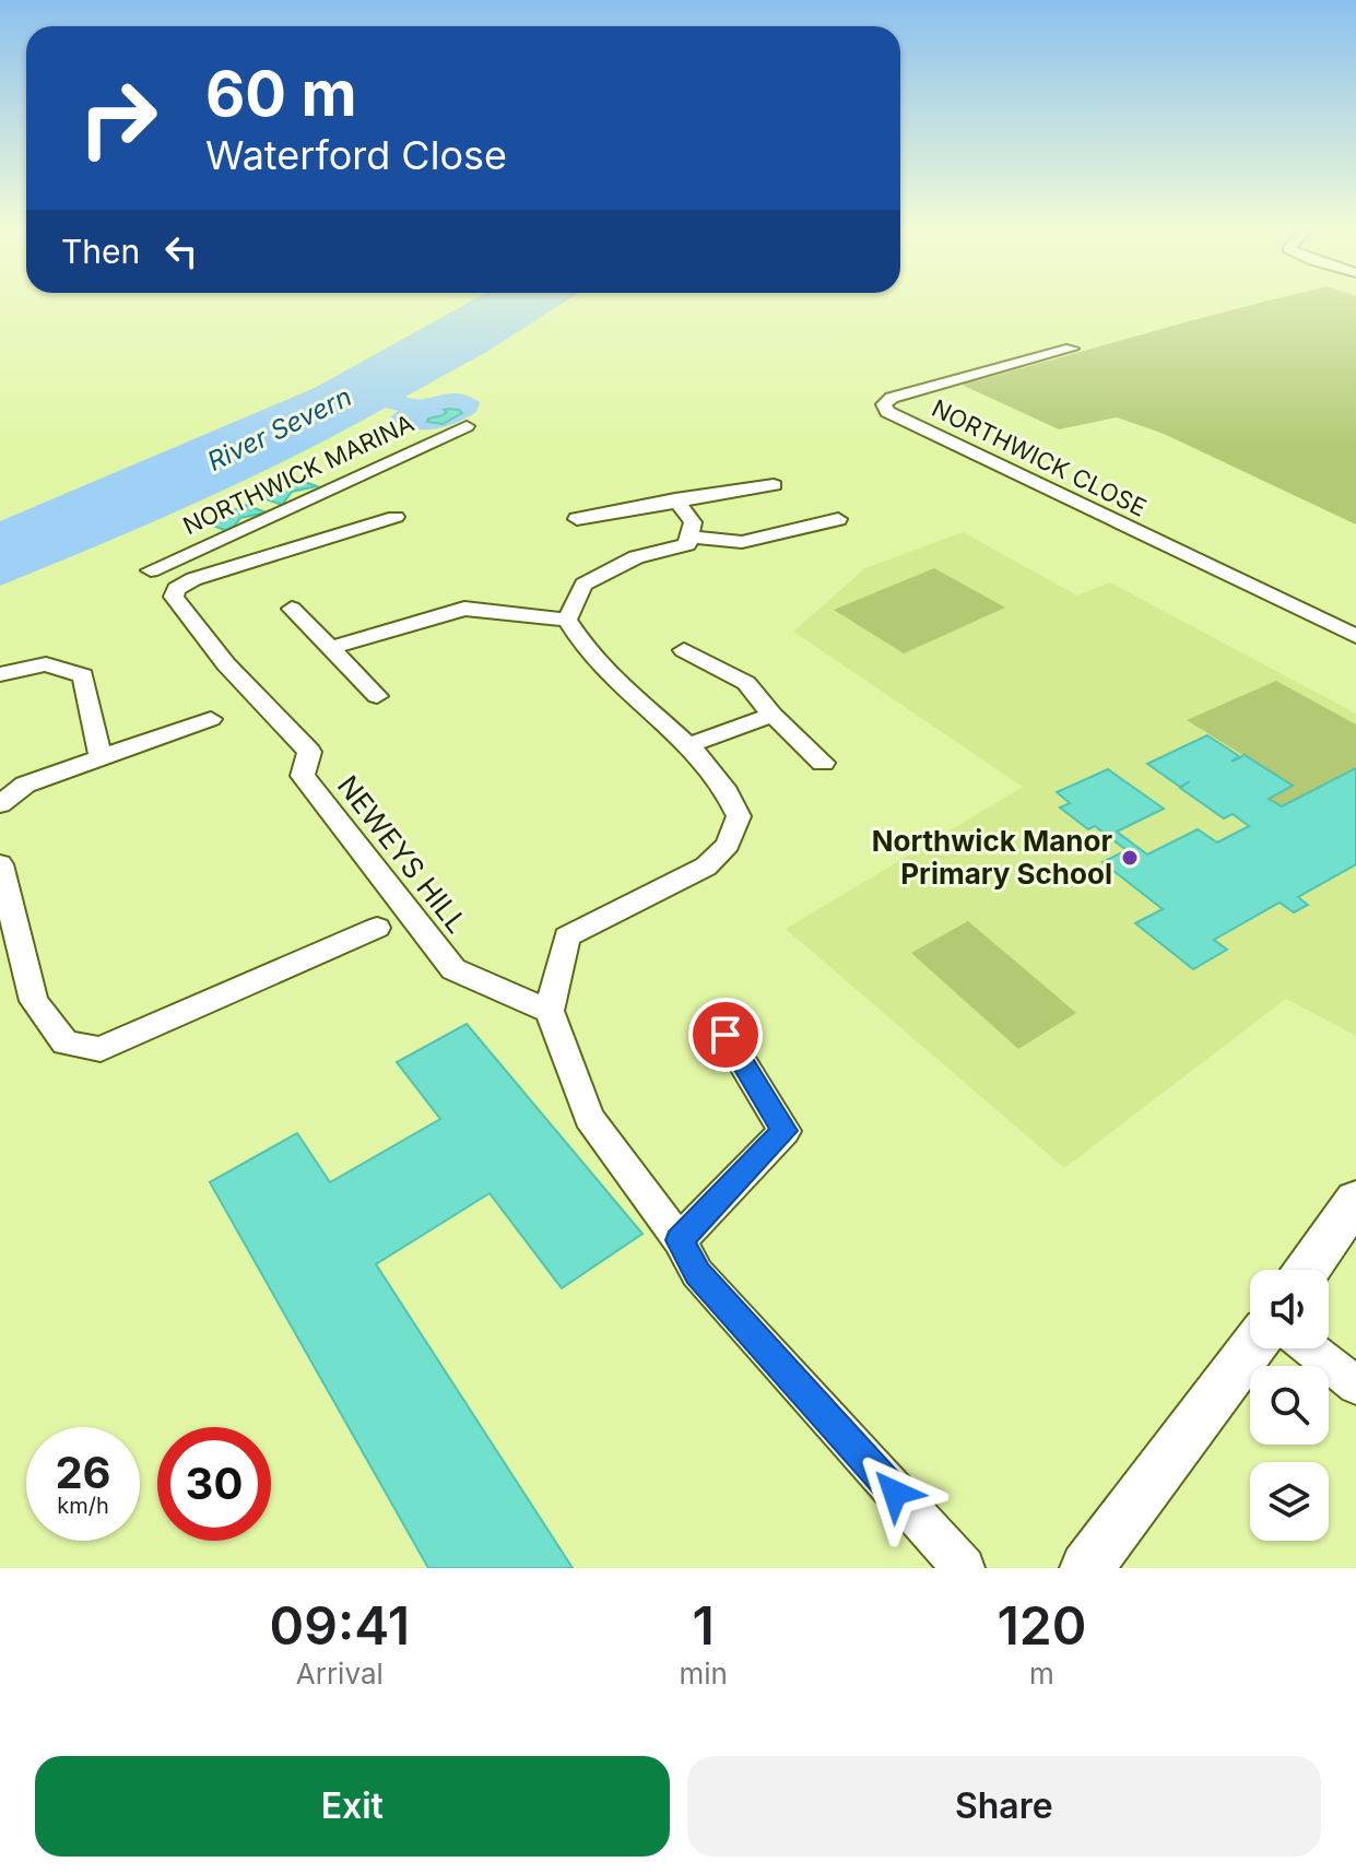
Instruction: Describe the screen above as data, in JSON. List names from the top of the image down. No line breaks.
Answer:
{"streets":{"street":["NORTHWICK CLOSE","NORTHWICK MARINA","NEWEYS HILL"]},"crossings":[["NORTHWICK MARINA","NEWEYS HILL"]],"water":["River Severn"],"places":["Northwick Manor Primary School"],"page":{"turn":["60 m","Waterford Close"],"then":"Then","speed":"26 km/h","limit":"30","eta":["09:41","Arrival","1","min","120","m"],"buttons":["Exit","Share"]}}
